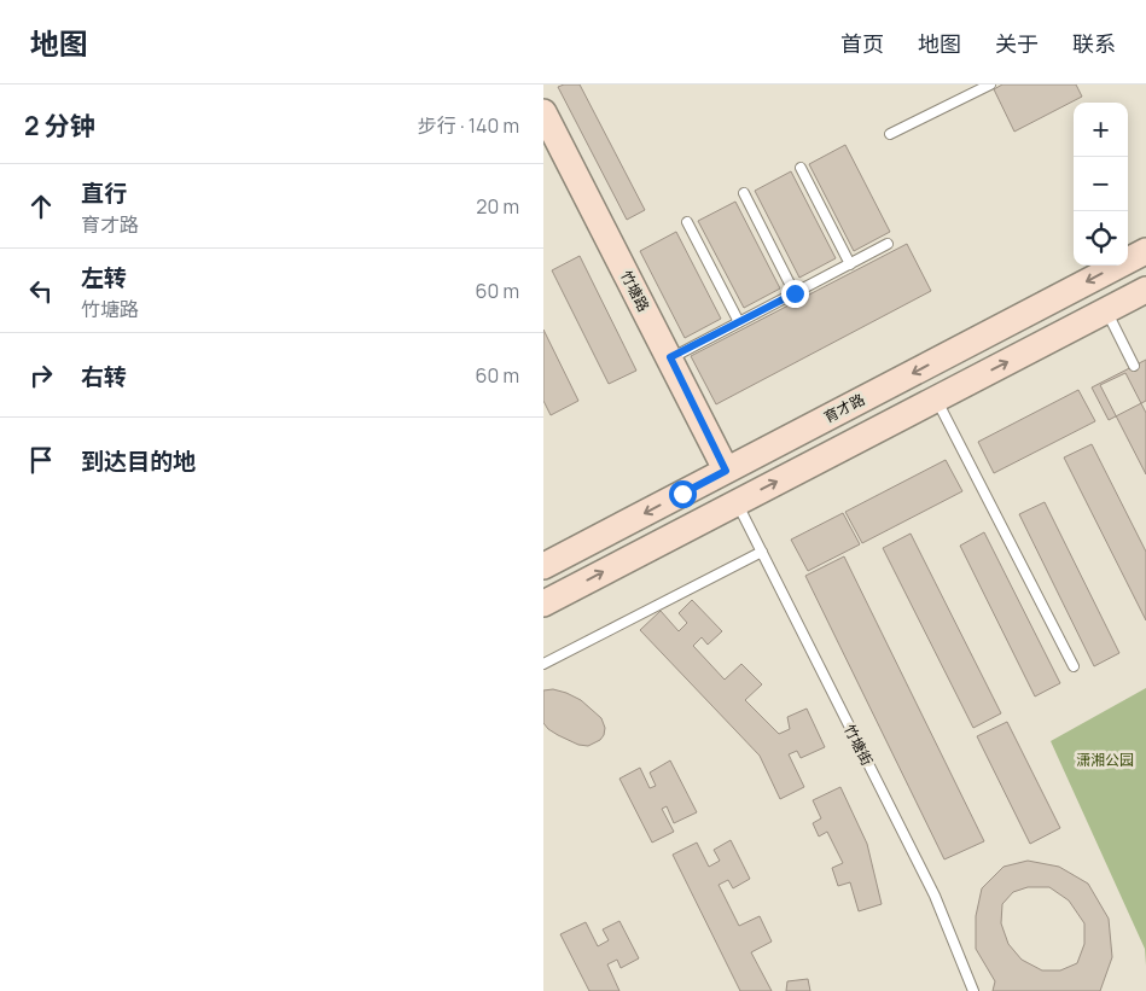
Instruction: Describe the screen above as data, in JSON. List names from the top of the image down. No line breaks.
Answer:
{"streets":{"main road":["竹塘路","育才路"],"lane":["竹塘街"]},"crossings":[["竹塘路","育才路"]],"parks":["潇湘公园"],"page":{"header":"地图","nav":["首页","地图","关于","联系"],"heading":["2 分钟","步行 · 140 m"],"map_buttons":["+","−"],"list":[["直行","育才路","20 m"],["左转","竹塘路","60 m"],["右转","60 m"],"到达目的地"]}}
